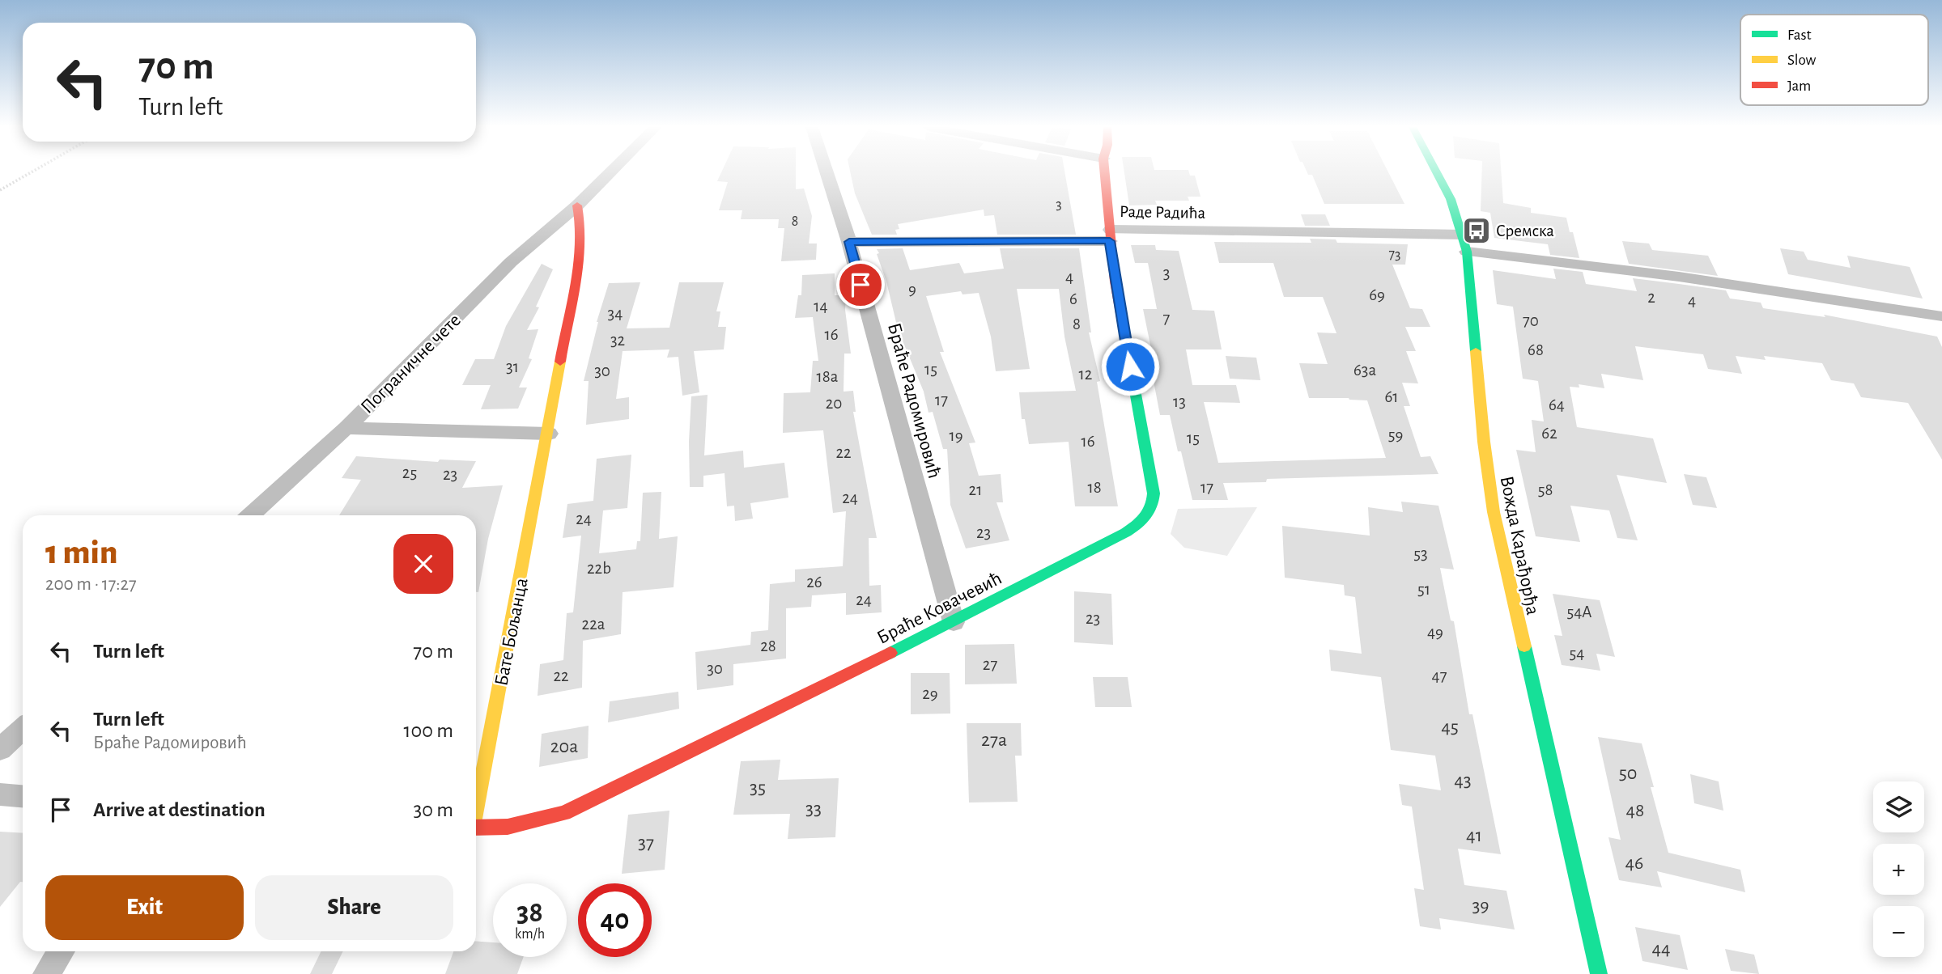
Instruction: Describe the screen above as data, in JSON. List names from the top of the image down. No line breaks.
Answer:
{"streets":{"street":["Раде Радића","Пограничне чете","Браће Радомировић","Вожда Карађорђа","Браће Ковачевић","Бате Бољанца"]},"crossings":[["Раде Радића","Вожда Карађорђа"],["Раде Радића","Браће Ковачевић"],["Пограничне чете","Бате Бољанца"],["Браће Радомировић","Браће Ковачевић"]],"places":{"bus stop":["Сремска"]},"house_numbers":["3","8","73","3","4","9","69","2","6","4","14","34","7","70","8","16","32","68","31","15","63a","30","12","18a","61","17","13","20","64","62","59","19","15","16","22","25","23","18","17","21","58","24","24","23","53","22b","26","51","24","54A","23","22a","49","28","54","27","30","22","47","29","45","27a","20a","50","43","35","33","48","41","37","46","39","44"],"legend":["Fast","Slow","Jam"],"page":{"turn":["70 m","Turn left"],"heading":["1 min","200 m · 17:27"],"list":[{"name":"Turn left","value":"70 m"},{"name":"Turn left","note":"Браће Радомировић","value":"100 m"},{"name":"Arrive at destination","value":"30 m"}],"map_buttons":["+","−"],"buttons":["Exit","Share"],"speed":"38 km/h","limit":"40"}}
